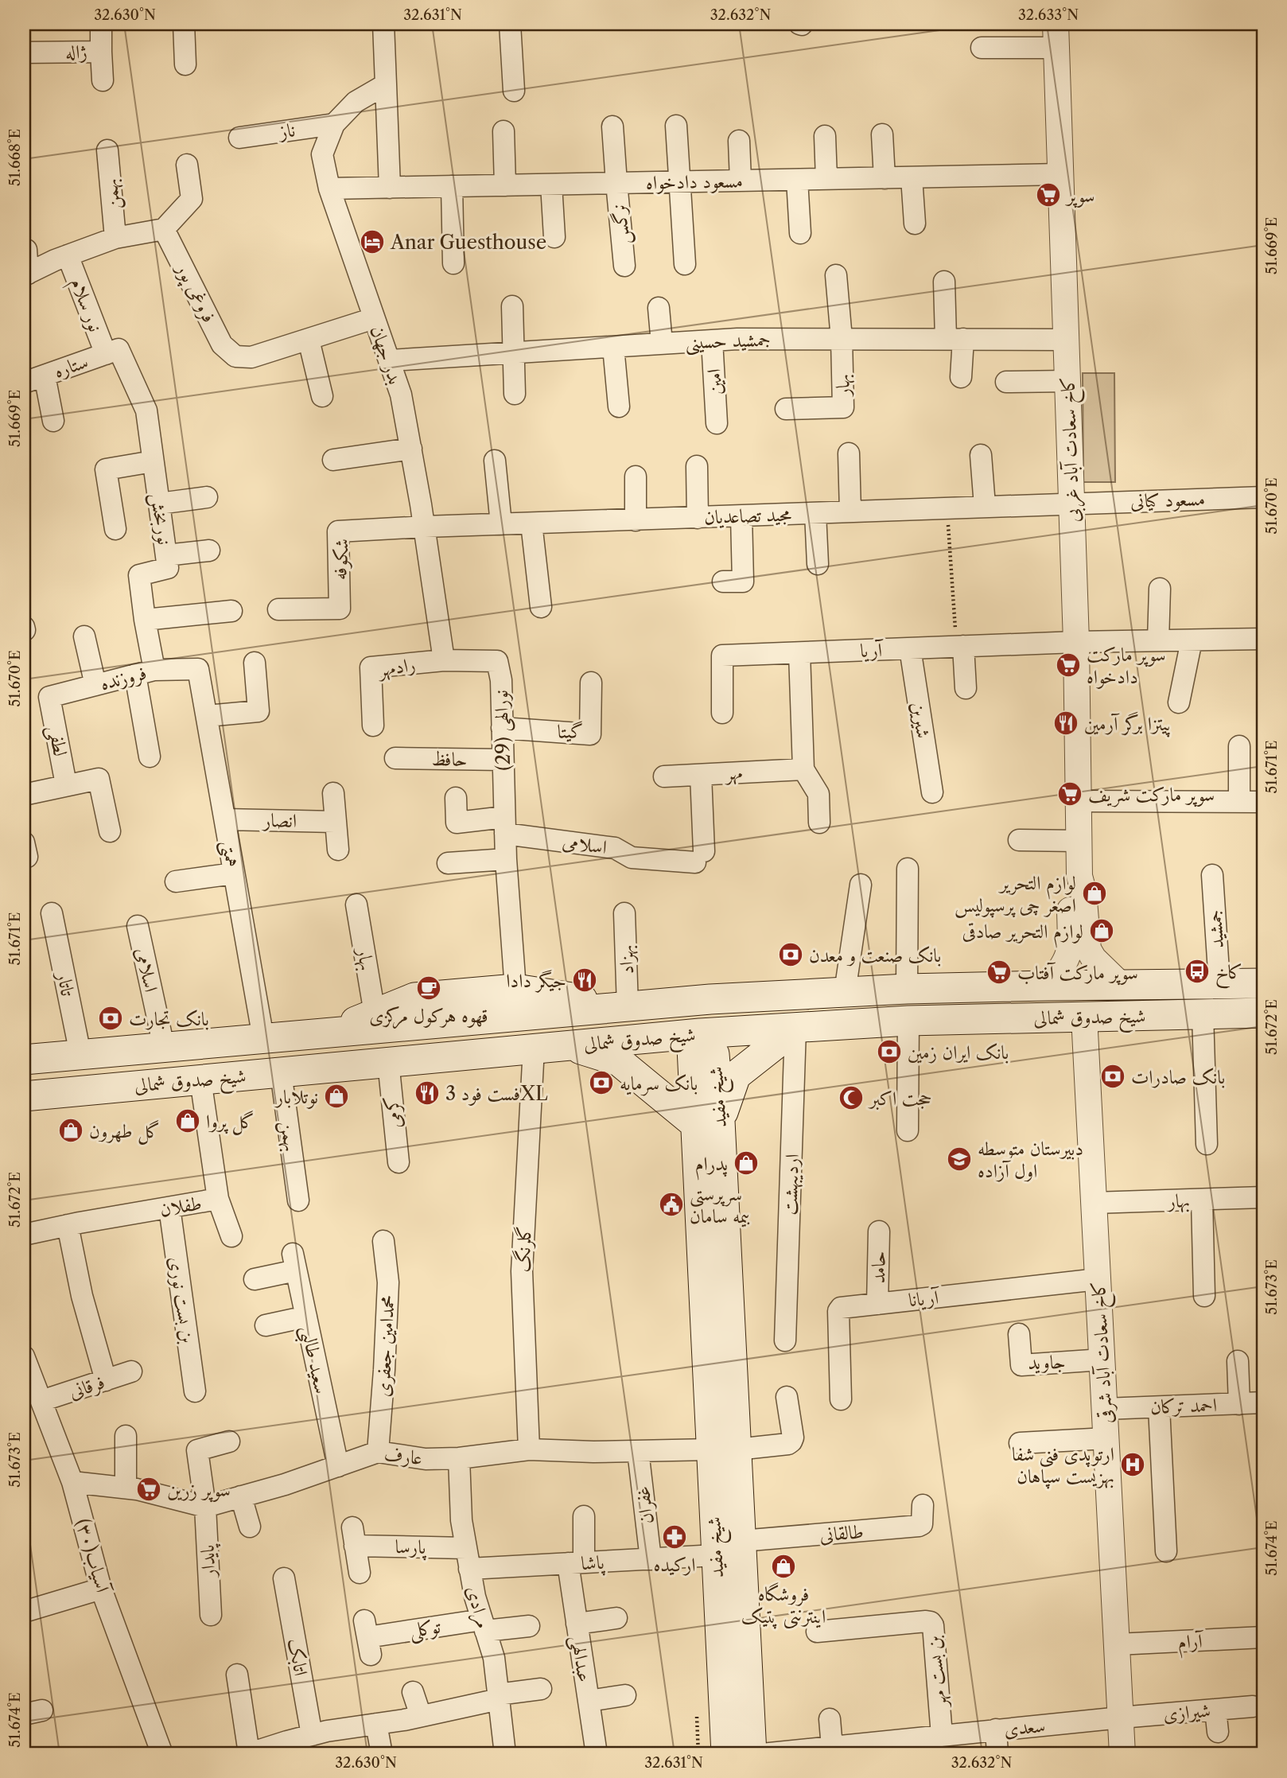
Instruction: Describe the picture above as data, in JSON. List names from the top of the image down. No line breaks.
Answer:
{"streets":{"main road":["شیخ صدوق شمالی","شیخ مفید"],"street":["ژاله","ناز","مسعود دادخواه","بهمن","نرگس","فروغی پور","نور سلام","جمشید حسینی","بدر جهان","ستاره","امین","بهار","کاخ سعادت آباد غربی","مسعود کیانی","مجید تصاعدیان","نوربخش","شکوفه","آریا","رادمهر","فروزنده","شیرین","نورالهی (29)","گیتا","لطفی","حافظ","مهر","انصار","اسلامی","همتی","جمشید","بهزاد","تاتار","کرمی","اردیبهشت","طفلان","گلرنگ","حامد","آریانا","بن بست نوری","محمدامین جعفری","کاخ سعادت آباد شرقی","سعید طالبی","جاوید","فرقانی","احمد ترکان","عارف","غفران","طالقانی","پارسا","آسیاب(۳۰)","پایدار","پاشا","مرادی","توکلی","آرام","اتابک","عبدالهی","بن بست مهر","شیرازی","سعدی"]},"crossings":[["ناز","بدر جهان"],["مسعود دادخواه","نرگس"],["مسعود دادخواه","بدر جهان"],["مسعود دادخواه","کاخ سعادت آباد غربی"],["بهمن","شیخ صدوق شمالی"],["فروغی پور","بدر جهان"],["نور سلام","ستاره"],["نور سلام","نوربخش"],["جمشید حسینی","بدر جهان"],["جمشید حسینی","امین"],["جمشید حسینی","بهار"],["جمشید حسینی","کاخ سعادت آباد غربی"],["بدر جهان","مجید تصاعدیان"],["بدر جهان","شکوفه"],["ستاره","نوربخش"],["بهار","کاخ سعادت آباد شرقی"],["کاخ سعادت آباد غربی","مسعود کیانی"],["کاخ سعادت آباد غربی","مجید تصاعدیان"],["کاخ سعادت آباد غربی","آریا"],["مسعود کیانی","مجید تصاعدیان"],["مجید تصاعدیان","شکوفه"],["نوربخش","فروزنده"],["آریا","شیرین"],["رادمهر","نورالهی (29)"],["فروزنده","لطفی"],["فروزنده","همتی"],["نورالهی (29)","گیتا"],["نورالهی (29)","حافظ"],["نورالهی (29)","اسلامی"],["مهر","اسلامی"],["انصار","همتی"],["اسلامی","شیخ صدوق شمالی"],["همتی","شیخ صدوق شمالی"],["جمشید","شیخ صدوق شمالی"],["بهزاد","شیخ صدوق شمالی"],["تاتار","شیخ صدوق شمالی"],["شیخ صدوق شمالی","شیخ مفید"],["شیخ صدوق شمالی","کرمی"],["شیخ صدوق شمالی","اردیبهشت"],["شیخ صدوق شمالی","طفلان"],["شیخ صدوق شمالی","گلرنگ"],["شیخ صدوق شمالی","کاخ سعادت آباد شرقی"],["شیخ مفید","عارف"],["شیخ مفید","طالقانی"],["شیخ مفید","پاشا"],["طفلان","بن بست نوری"],["گلرنگ","عارف"],["حامد","آریانا"],["آریانا","کاخ سعادت آباد شرقی"],["محمدامین جعفری","عارف"],["کاخ سعادت آباد شرقی","جاوید"],["کاخ سعادت آباد شرقی","احمد ترکان"],["کاخ سعادت آباد شرقی","آرام"],["کاخ سعادت آباد شرقی","شیرازی"],["کاخ سعادت آباد شرقی","سعدی"],["سعید طالبی","عارف"],["فرقانی","آسیاب(۳۰)"],["عارف","غفران"],["عارف","پایدار"],["عارف","مرادی"],["غفران","پاشا"],["پارسا","مرادی"],["پاشا","مرادی"],["پاشا","عبدالهی"],["مرادی","توکلی"],["بن بست مهر","سعدی"],["شیرازی","سعدی"]],"places":{"supermarket":["سوپر","سوپر مارکت دادخواه","سوپر مارکت شریف","سوپر مارکت آفتاب","سوپر زرین"],"hotel":["Anar Guesthouse"],"restaurant":["پيتزا برگر آرمين","جیگر دادا","فست فود 3XL"],"shop":["لوازم التحریر اصغر چی پرسپولیس","لوازم التحریر صادقی","نوتلابار","گل پروا","گل طهرون","پدرام","فروشگاه اینترنتی پتیک"],"bank":["بانک صنعت و معدن","بانک تجارت","بانک ایران زمین","بانک صادرات","بانک سرمایه"],"bus stop":["کاخ"],"cafe":["قهوه هرکول مرکزی"],"mosque":["حجت اکبر"],"school or university":["دبیرستان متوسطه اول آزاده"],"public building":["سرپرستی بیمه سامان"],"hospital":["ارتوپدی فنی شفا بهزیست سپاهان"],"pharmacy":["ارکیده"]},"coordinates":["32.630°N","32.631°N","32.632°N","32.633°N","51.668°E","51.669°E","51.670°E","51.671°E","51.672°E","51.673°E","51.674°E"]}
